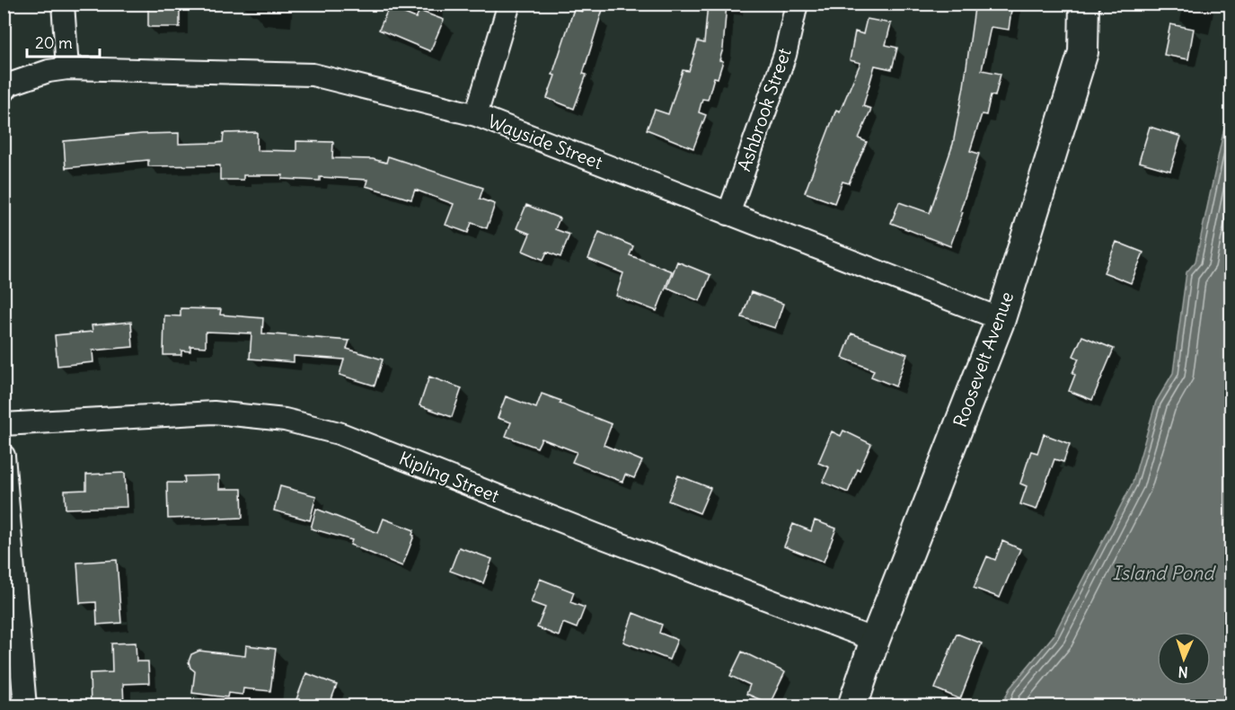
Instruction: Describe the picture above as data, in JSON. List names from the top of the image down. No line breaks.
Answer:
{"streets":{"street":["Ashbrook Street","Wayside Street","Roosevelt Avenue","Kipling Street"]},"crossings":[["Ashbrook Street","Wayside Street"],["Wayside Street","Roosevelt Avenue"],["Roosevelt Avenue","Kipling Street"]],"water":["Island Pond"],"scale_bar":"20 m","north":"bottom"}
